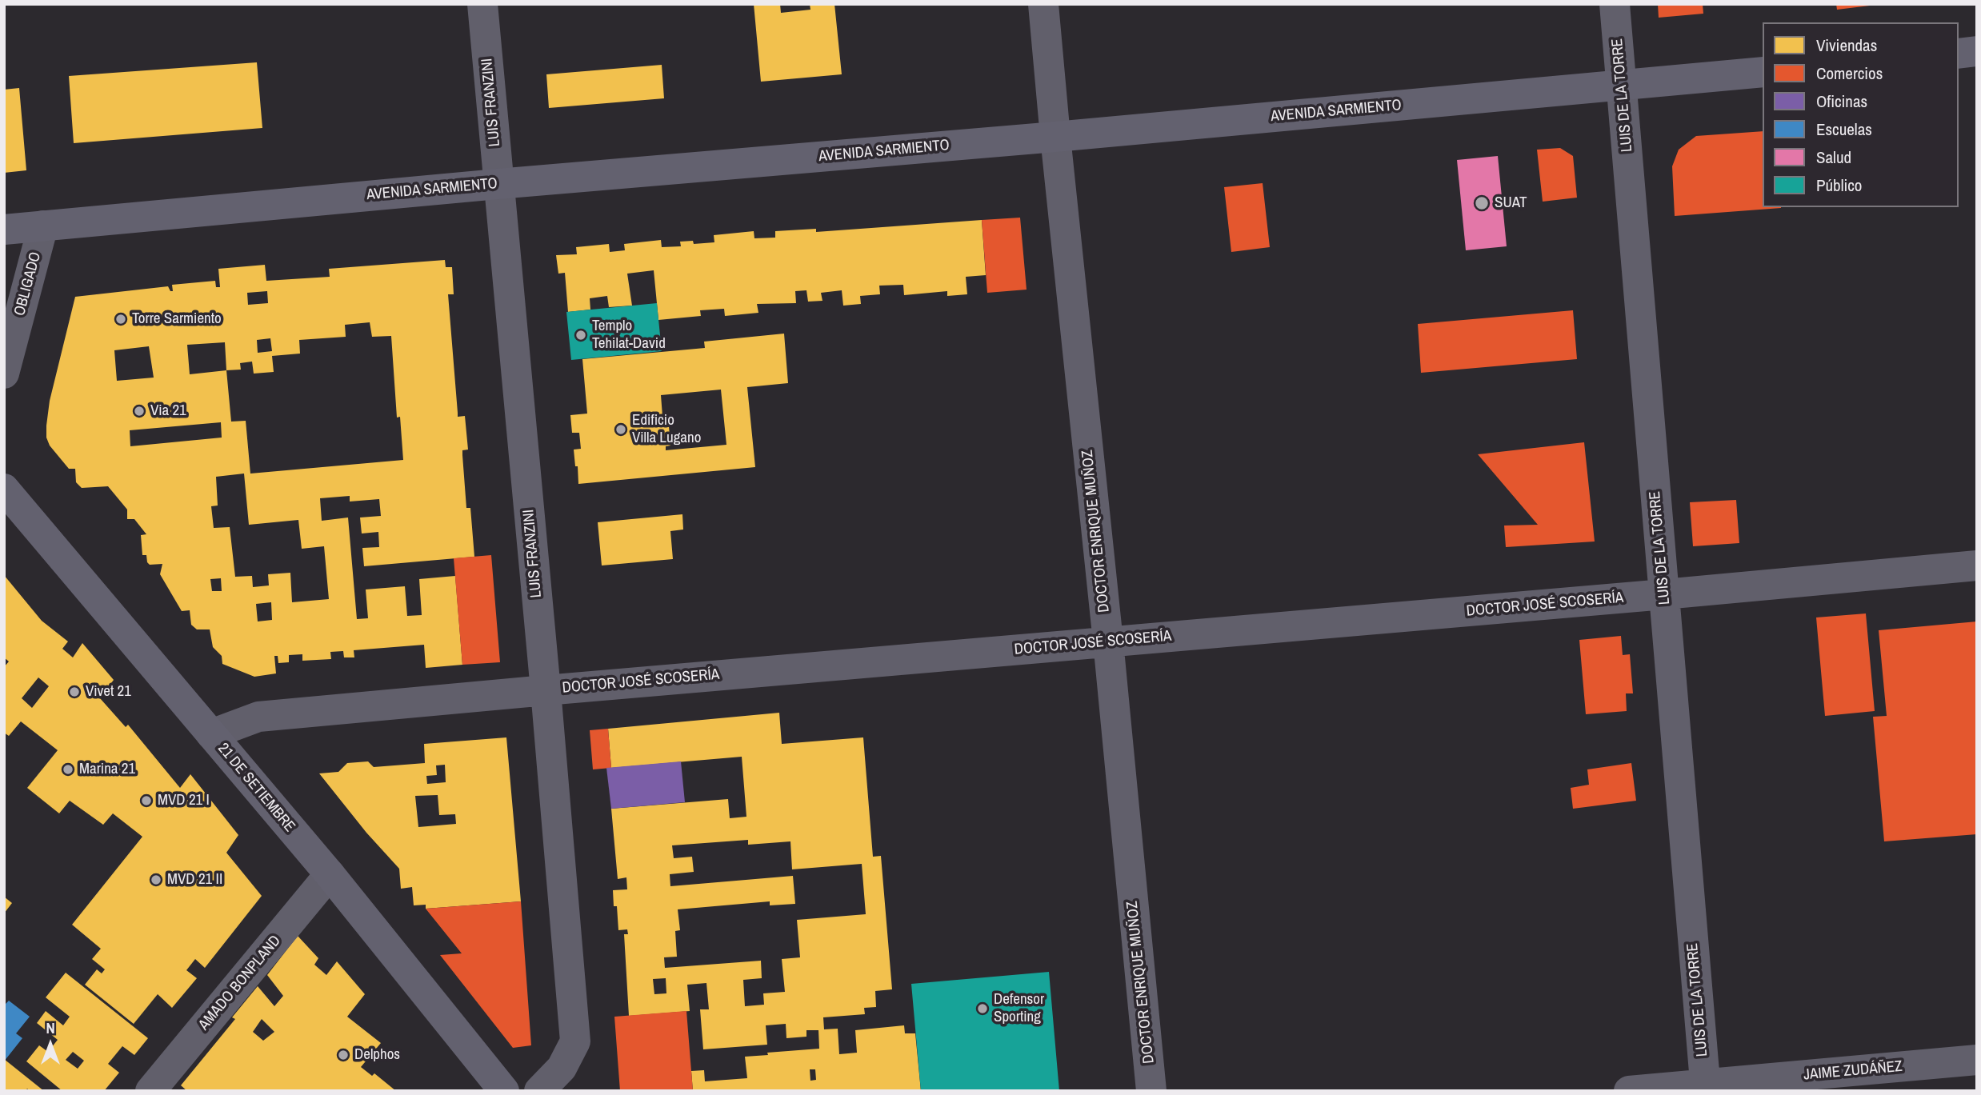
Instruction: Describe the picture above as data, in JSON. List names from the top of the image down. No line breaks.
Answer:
{"streets":{"street":["LUIS DE LA TORRE","LUIS FRANZINI","AVENIDA SARMIENTO","OBLIGADO","DOCTOR ENRIQUE MUÑOZ","DOCTOR JOSÉ SCOSERÍA","21 DE SETIEMBRE","AMADO BONPLAND","JAIME ZUDÁÑEZ"]},"crossings":[["LUIS DE LA TORRE","AVENIDA SARMIENTO"],["LUIS DE LA TORRE","DOCTOR JOSÉ SCOSERÍA"],["LUIS DE LA TORRE","JAIME ZUDÁÑEZ"],["LUIS FRANZINI","AVENIDA SARMIENTO"],["LUIS FRANZINI","DOCTOR JOSÉ SCOSERÍA"],["AVENIDA SARMIENTO","OBLIGADO"],["AVENIDA SARMIENTO","DOCTOR ENRIQUE MUÑOZ"],["DOCTOR ENRIQUE MUÑOZ","DOCTOR JOSÉ SCOSERÍA"],["DOCTOR JOSÉ SCOSERÍA","21 DE SETIEMBRE"],["21 DE SETIEMBRE","AMADO BONPLAND"]],"places":["SUAT","Torre Sarmiento","Templo Tehilat-David","Via 21","Edificio Villa Lugano","Vivet 21","Marina 21","MVD 21 I","MVD 21 II","Defensor Sporting","Delphos"],"legend":["Viviendas","Comercios","Oficinas","Escuelas","Salud","Público"],"north":"top"}
